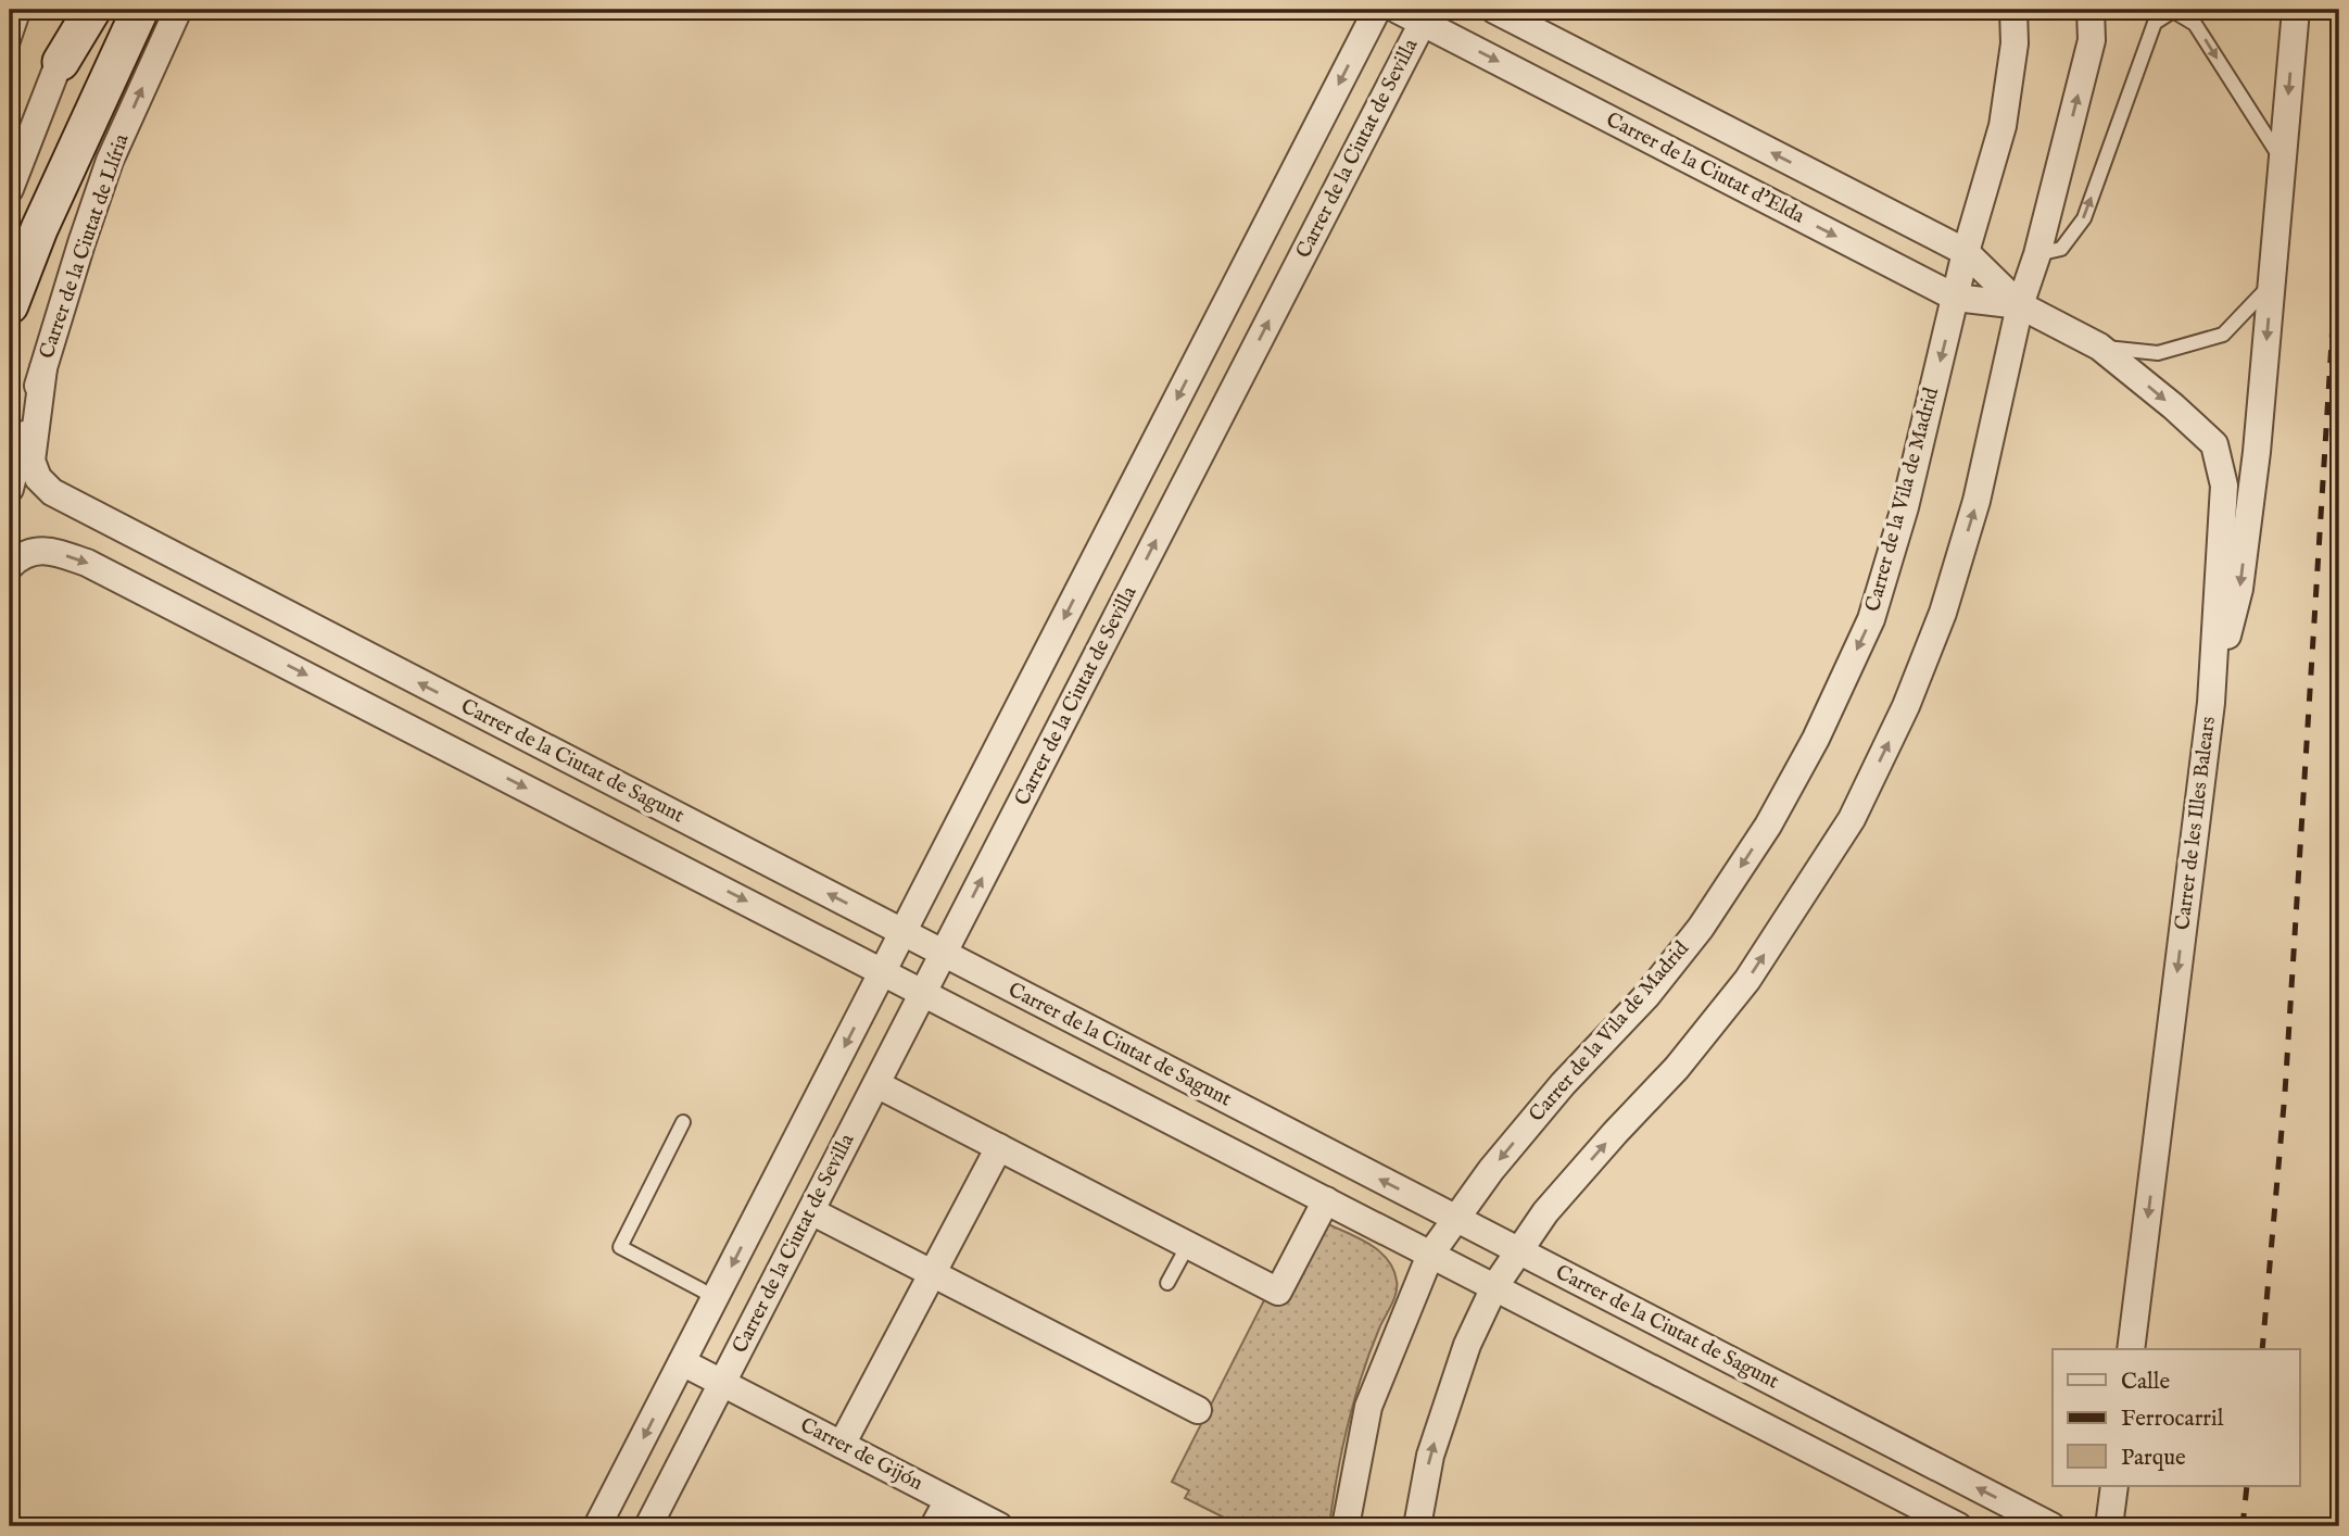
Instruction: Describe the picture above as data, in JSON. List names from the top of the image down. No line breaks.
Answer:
{"streets":{"street":["Carrer de la Ciutat de Sevilla","Carrer de la Ciutat d'Elda","Carrer de la Ciutat de Llíria","Carrer de la Vila de Madrid","Carrer de la Ciutat de Sagunt","Carrer de les Illes Balears","Carrer de Gijón"]},"crossings":[["Carrer de la Ciutat de Sevilla","Carrer de la Ciutat d'Elda"],["Carrer de la Ciutat de Sevilla","Carrer de la Ciutat de Sagunt"],["Carrer de la Ciutat de Sevilla","Carrer de Gijón"],["Carrer de la Ciutat d'Elda","Carrer de la Vila de Madrid"],["Carrer de la Ciutat d'Elda","Carrer de les Illes Balears"],["Carrer de la Ciutat de Llíria","Carrer de la Ciutat de Sagunt"],["Carrer de la Vila de Madrid","Carrer de la Ciutat de Sagunt"]],"legend":["Calle","Ferrocarril","Parque"]}
